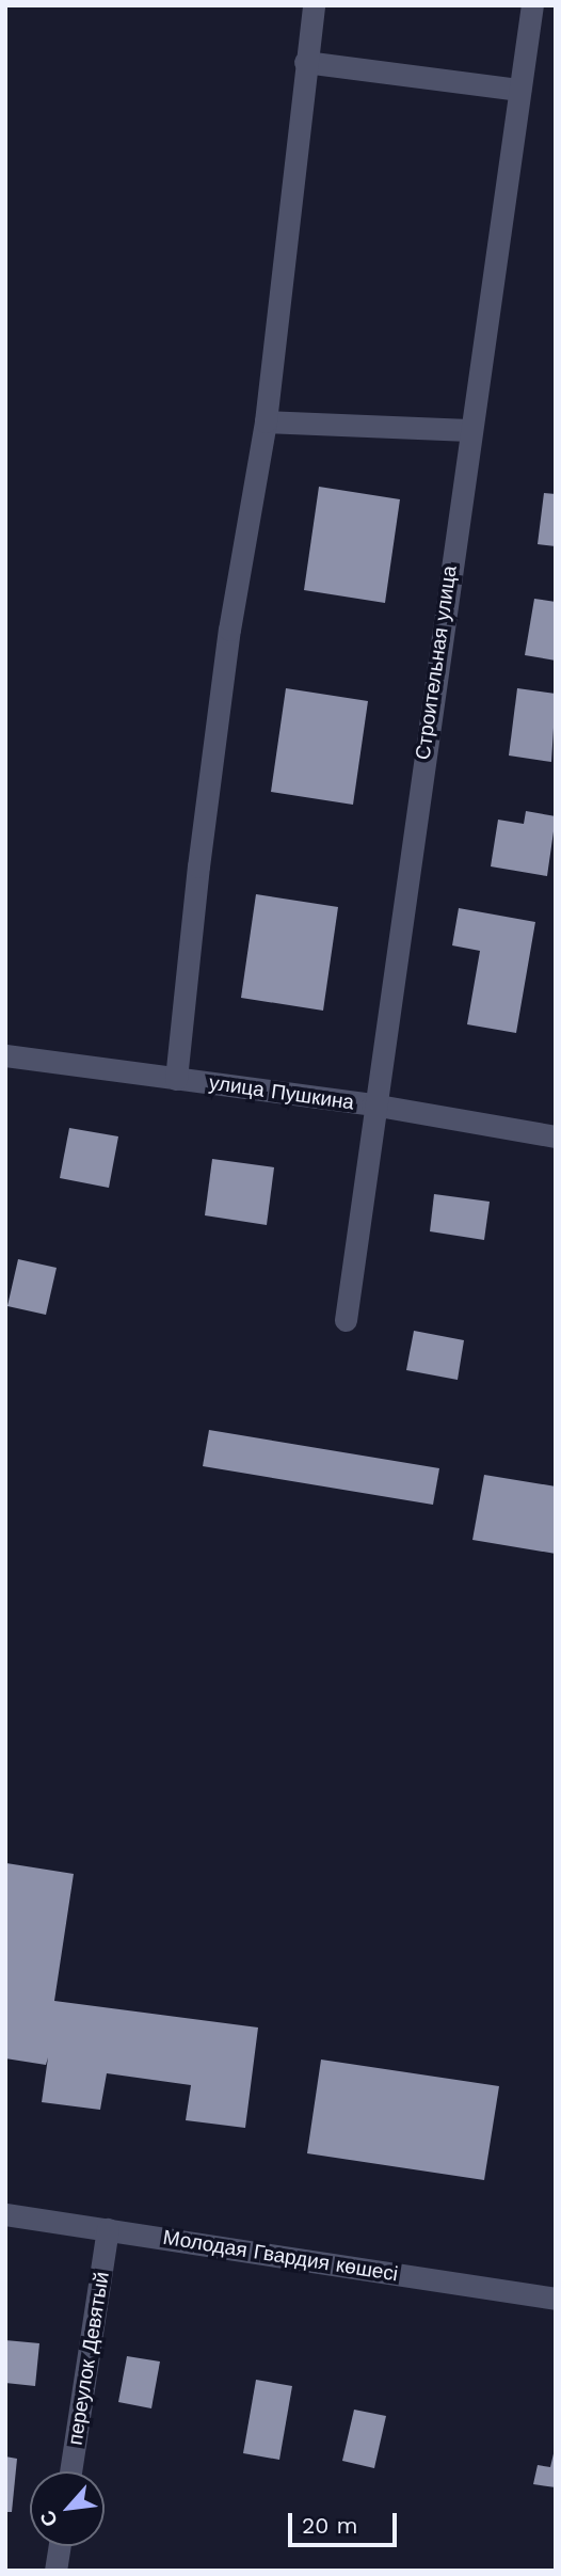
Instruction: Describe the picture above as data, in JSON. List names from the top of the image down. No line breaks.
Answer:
{"streets":{"street":["Строительная улица","улица Пушкина","Молодая Гвардия көшесі","переулок Девятый"]},"crossings":[["Строительная улица","улица Пушкина"],["Молодая Гвардия көшесі","переулок Девятый"]],"scale_bar":"20 m","north":"bottom left"}
